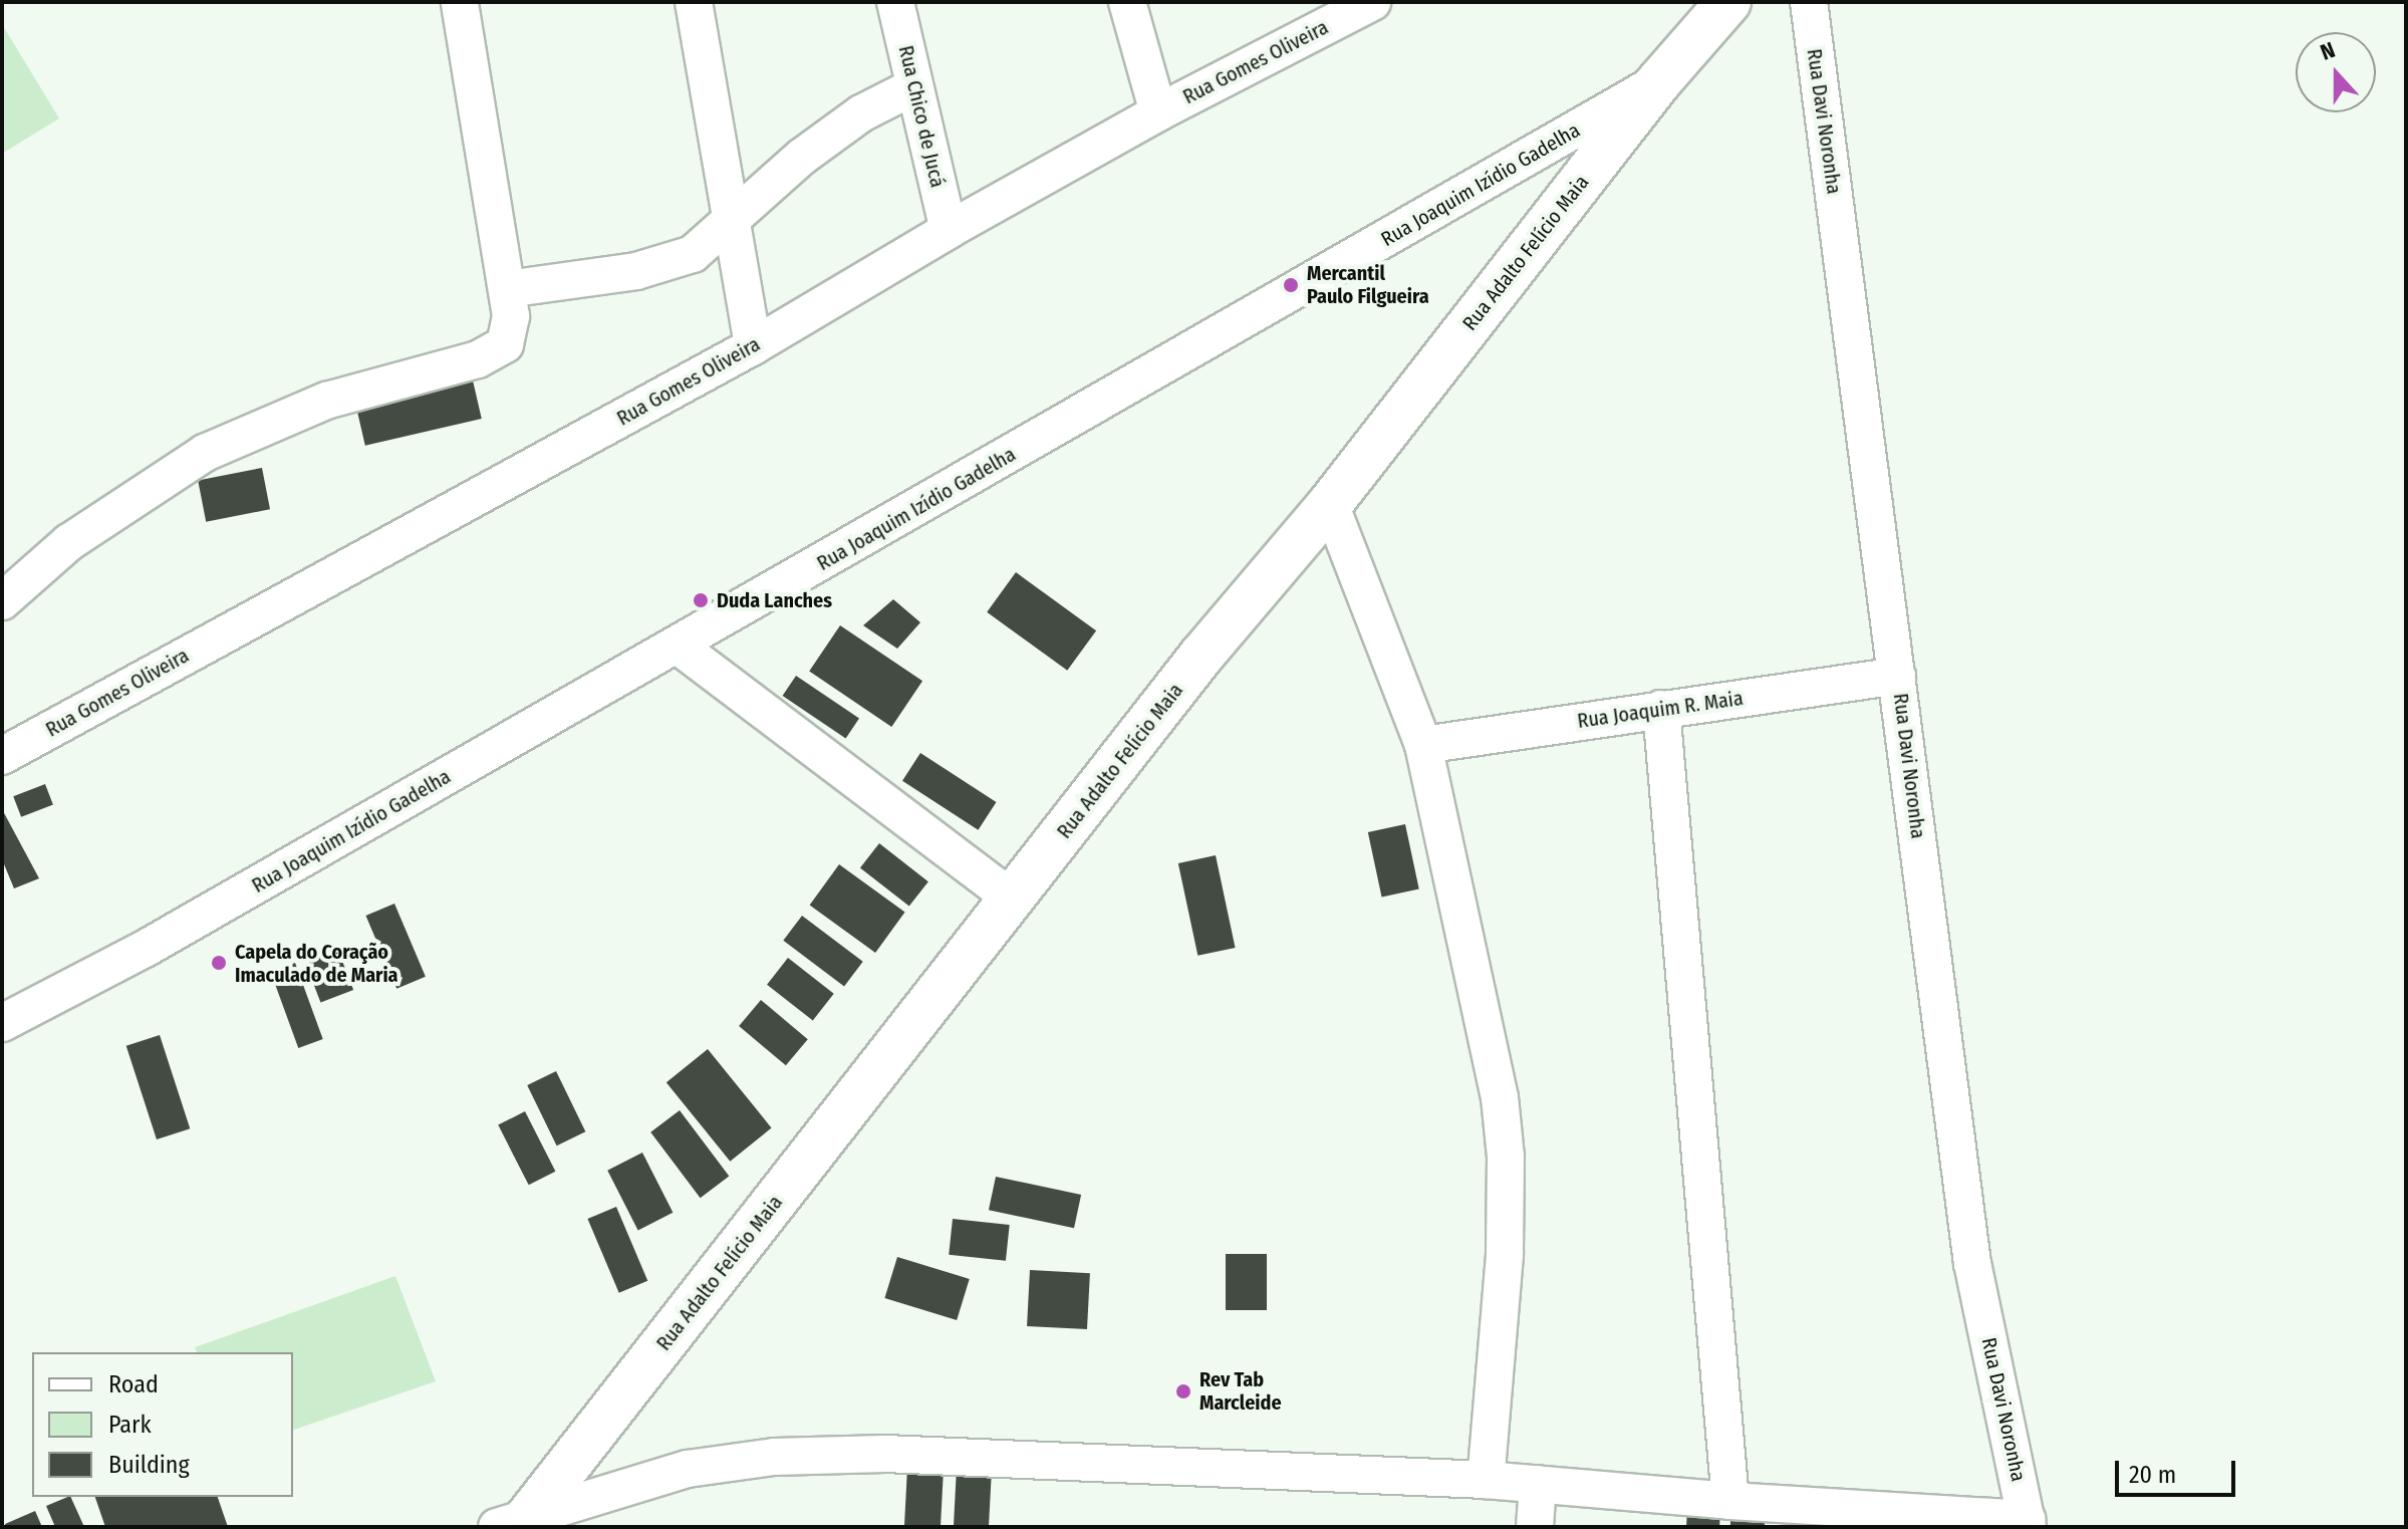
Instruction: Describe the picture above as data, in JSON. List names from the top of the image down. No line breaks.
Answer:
{"streets":{"street":["Rua Gomes Oliveira","Rua Chico de Jucá","Rua Davi Noronha","Rua Joaquim Izídio Gadelha","Rua Adalto Felício Maia","Rua Joaquim R. Maia"]},"crossings":[["Rua Gomes Oliveira","Rua Chico de Jucá"],["Rua Davi Noronha","Rua Joaquim R. Maia"],["Rua Joaquim Izídio Gadelha","Rua Adalto Felício Maia"]],"places":["Mercantil Paulo Filgueira","Duda Lanches","Capela do Coração Imaculado de Maria","Rev Tab Marcleide"],"legend":["Road","Park","Building"],"scale_bar":"20 m","north":"top"}
